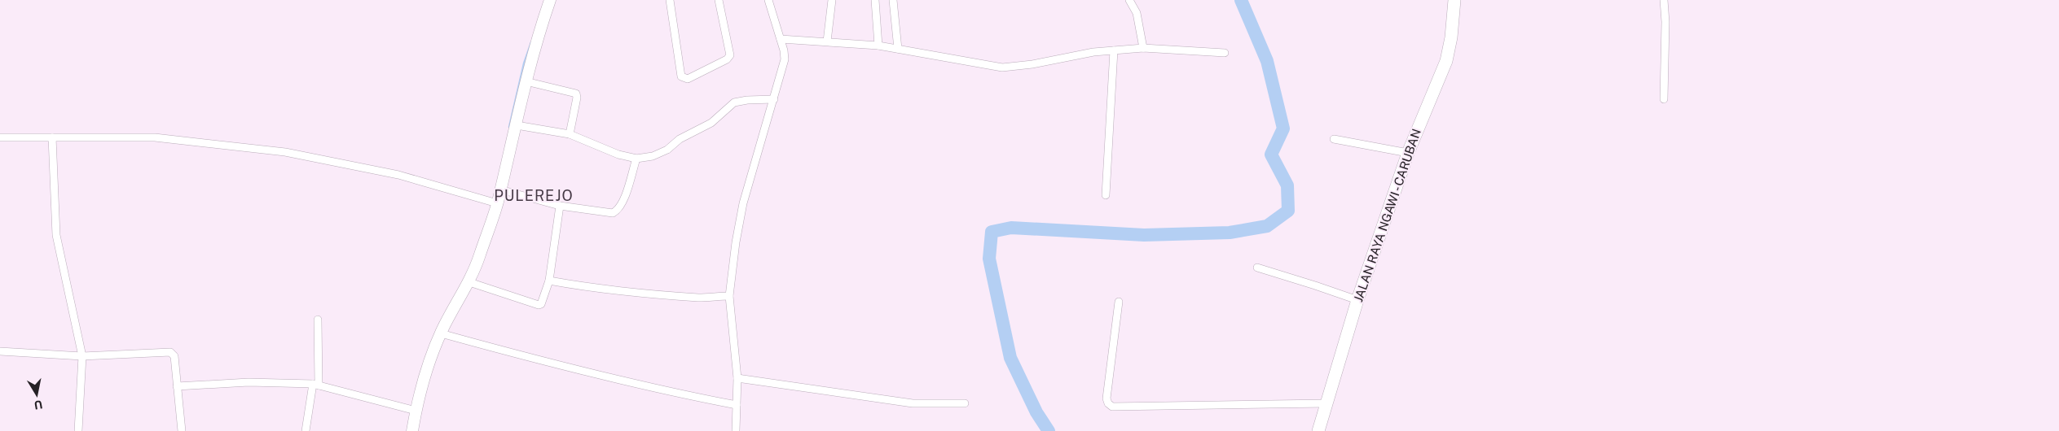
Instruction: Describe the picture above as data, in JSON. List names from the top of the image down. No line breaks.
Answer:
{"streets":{"highway":["JALAN RAYA NGAWI - CARUBAN"]},"districts":["PULEREJO"],"north":"bottom"}
